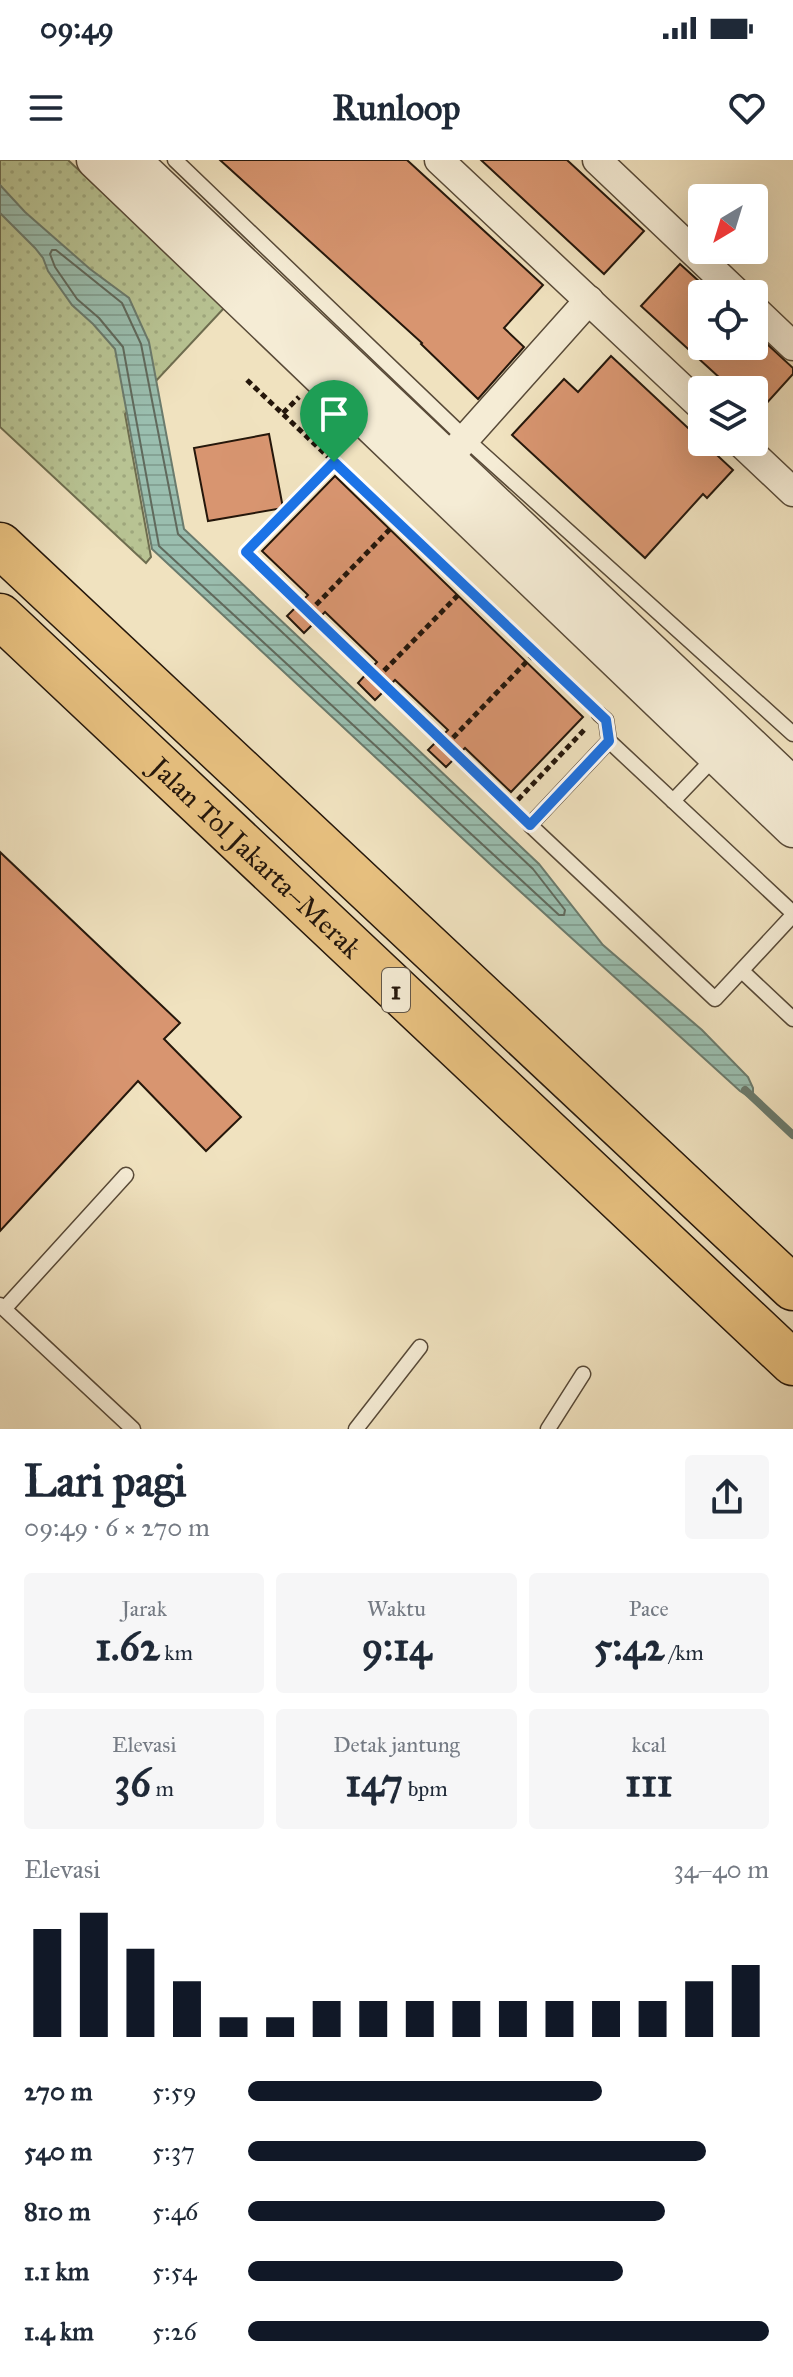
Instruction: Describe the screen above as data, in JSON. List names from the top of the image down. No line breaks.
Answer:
{"streets":{"highway":["Jalan Tol Jakarta–Merak","1"]},"north":"bottom left","page":{"status":"09:49","header":"Runloop","heading":["Lari pagi","09:49 · 6 × 270 m"],"stats":[["Jarak","1.62 km"],["Waktu","9:14"],["Pace","5:42 /km"],["Elevasi","36 m"],["Detak jantung","147 bpm"],["kcal","111"]],"chart":["Elevasi","34–40 m"],"list":[{"name":"270 m","note":"5:59"},{"name":"540 m","note":"5:37"},{"name":"810 m","note":"5:46"},{"name":"1.1 km","note":"5:54"},{"name":"1.4 km","note":"5:26"}]}}
